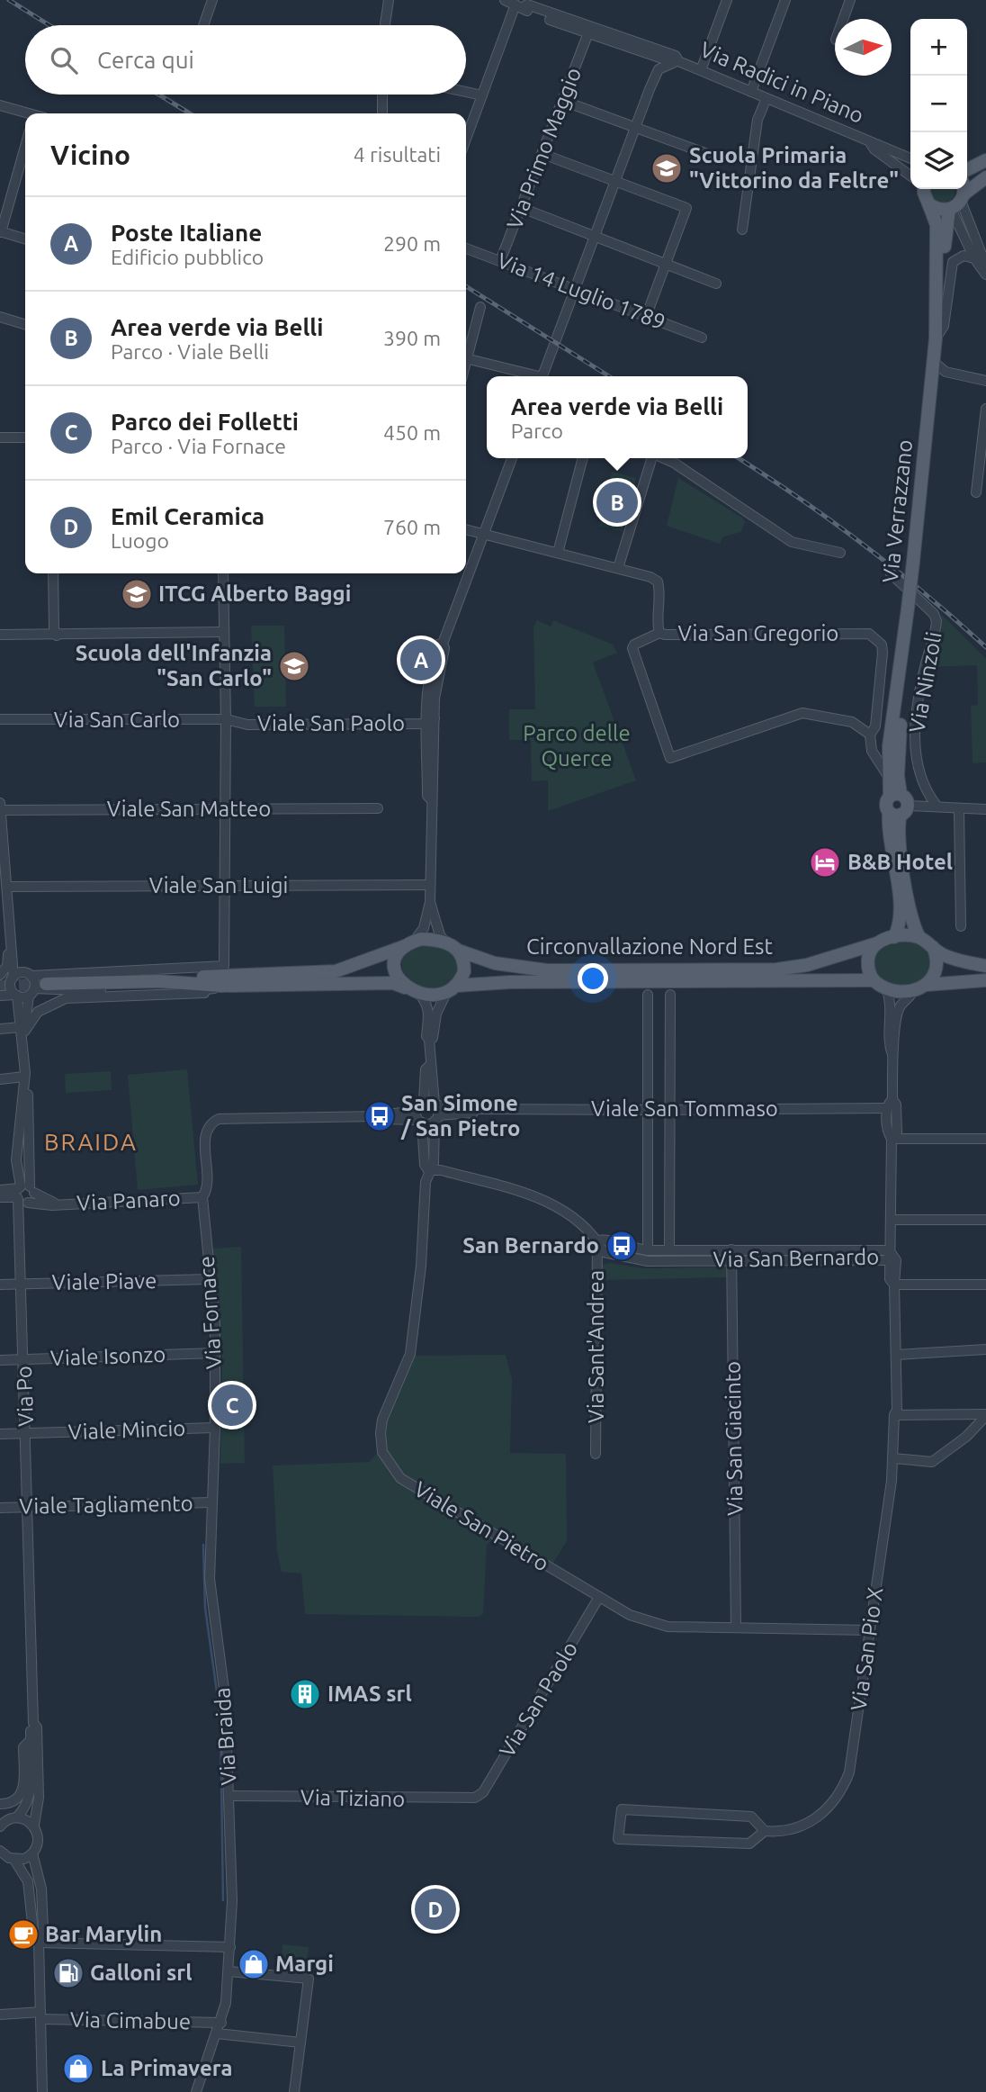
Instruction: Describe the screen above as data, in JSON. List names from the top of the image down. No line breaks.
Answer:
{"streets":{"main road":["Via Verrazzano","Circonvallazione Nord Est"],"street":["Via Radici in Piano","Via Primo Maggio","Via 14 Luglio 1789","Via San Gregorio","Via Ninzoli","Via San Carlo","Viale San Paolo","Viale San Matteo","Viale San Luigi","Viale San Tommaso","Via Panaro","Via San Bernardo","Viale Piave","Via Fornace","Via Sant'Andrea","Viale Isonzo","Via Po","Viale Mincio","Via San Giacinto","Viale Tagliamento","Viale San Pietro","Via San Pio X","Via San Paolo","Via Braida","Via Tiziano","Via Cimabue"]},"crossings":[["Via Radici in Piano","Via Primo Maggio"],["Via Primo Maggio","Via 14 Luglio 1789"],["Via Verrazzano","Circonvallazione Nord Est"],["Via Verrazzano","Via San Pio X"],["Via San Carlo","Viale San Paolo"],["Circonvallazione Nord Est","Viale San Pietro"],["Circonvallazione Nord Est","Via San Pio X"],["Viale San Tommaso","Via Fornace"],["Viale San Tommaso","Viale San Pietro"],["Viale San Tommaso","Via San Pio X"],["Via Panaro","Via Fornace"],["Via Panaro","Via Po"],["Via San Bernardo","Via Sant'Andrea"],["Via San Bernardo","Via San Giacinto"],["Via San Bernardo","Viale San Pietro"],["Via San Bernardo","Via San Pio X"],["Viale Piave","Via Fornace"],["Viale Piave","Via Po"],["Via Fornace","Viale Isonzo"],["Via Fornace","Viale Mincio"],["Via Fornace","Viale Tagliamento"],["Via Fornace","Via Braida"],["Viale Isonzo","Via Po"],["Via Po","Viale Mincio"],["Via Po","Viale Tagliamento"],["Via San Giacinto","Viale San Pietro"],["Viale Tagliamento","Via Braida"],["Viale San Pietro","Via San Pio X"],["Viale San Pietro","Via San Paolo"],["Via San Paolo","Via Tiziano"],["Via Braida","Via Tiziano"],["Via Braida","Via Cimabue"]],"districts":["BRAIDA"],"parks":["Parco delle Querce"],"places":{"school or university":["Scuola Primaria \"Vittorino da Feltre\"","ITCG Alberto Baggi","Scuola dell'Infanzia \"San Carlo\""],"hotel":["B&B Hotel"],"bus stop":["San Simone / San Pietro","San Bernardo"],"building":["IMAS srl"],"cafe":["Bar Marylin"],"shop":["Margi","La Primavera"],"fuel station":["Galloni srl"]},"north":"right","page":{"map_buttons":["+","−"],"search":"Cerca qui","heading":["Vicino","4 risultati"],"list":[{"mark":"A","name":"Poste Italiane","note":"Edificio pubblico","value":"290 m"},{"mark":"B","name":"Area verde via Belli","note":"Parco · Viale Belli","value":"390 m"},{"mark":"C","name":"Parco dei Folletti","note":"Parco · Via Fornace","value":"450 m"},{"mark":"D","name":"Emil Ceramica","note":"Luogo","value":"760 m"}],"popup":["Area verde via Belli","Parco"],"pins":["B","A","C","D"]}}
